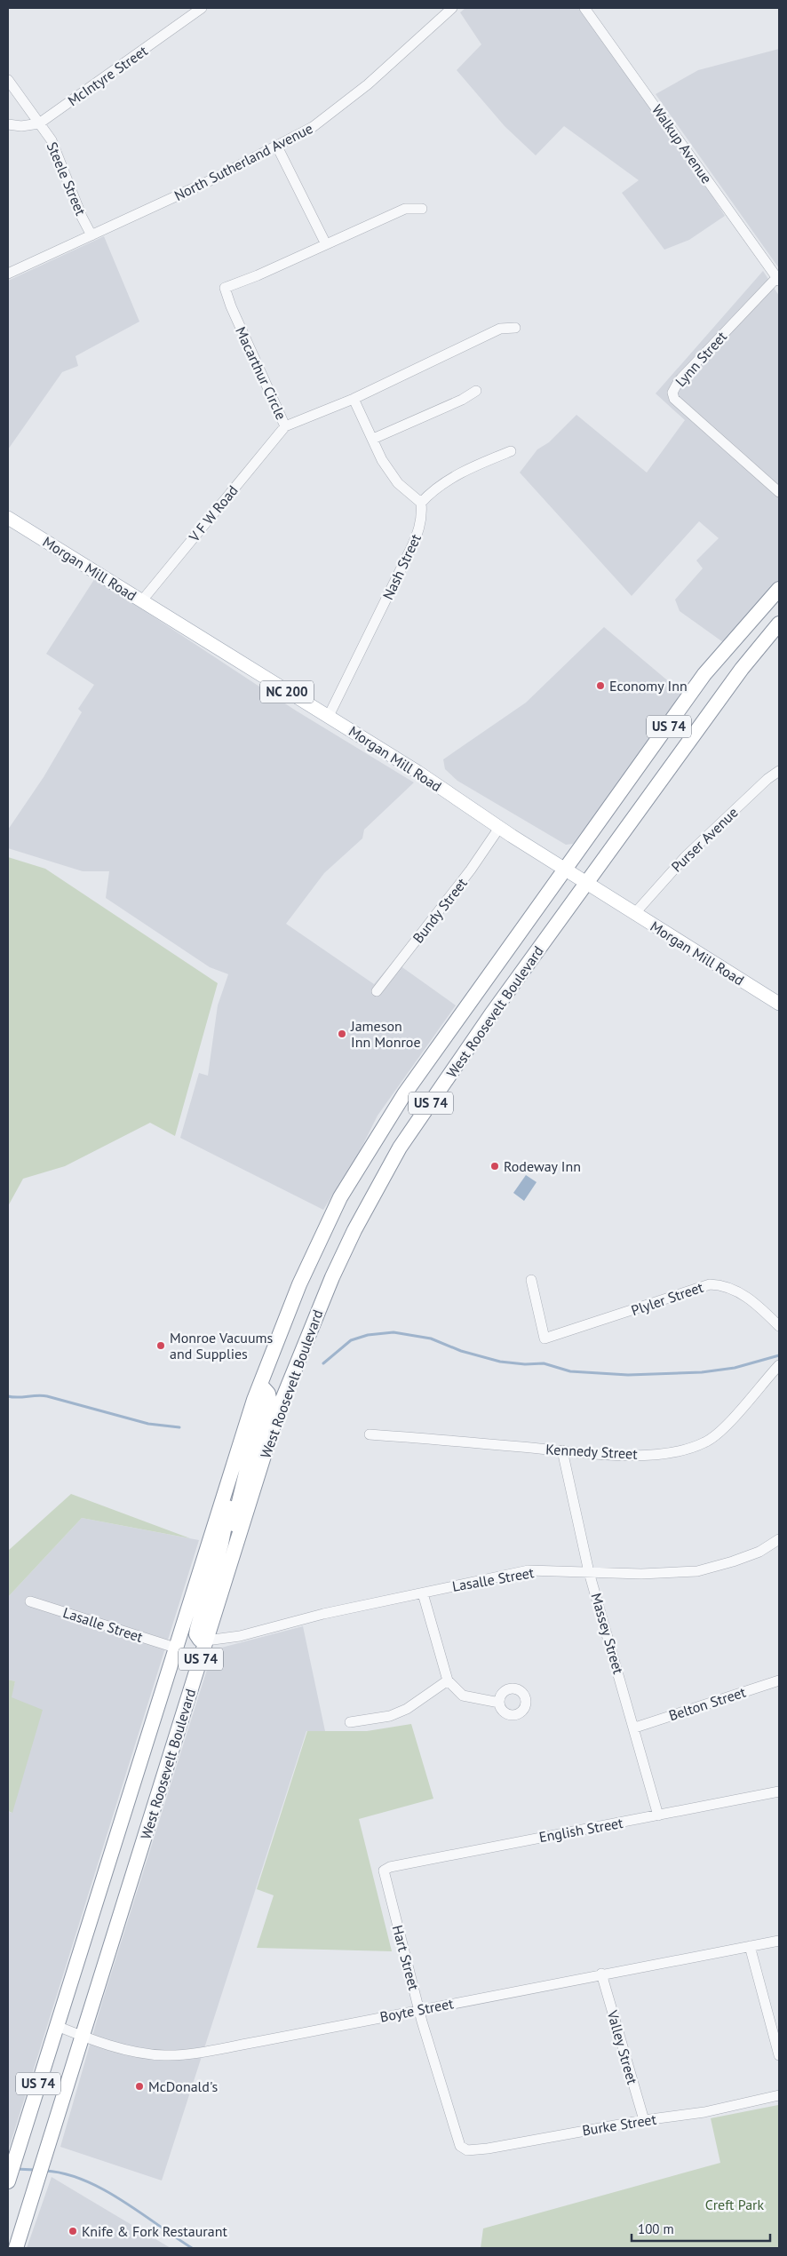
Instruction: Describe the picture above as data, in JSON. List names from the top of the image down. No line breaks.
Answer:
{"streets":{"highway":["US 74","West Roosevelt Boulevard"],"main road":["Morgan Mill Road","NC 200"],"street":["McIntyre Street","Walkup Avenue","North Sutherland Avenue","Steele Street","Lynn Street","Macarthur Circle","V F W Road","Nash Street","Purser Avenue","Bundy Street","Plyler Street","Kennedy Street","Lasalle Street","Massey Street","Belton Street","English Street","Hart Street","Boyte Street","Valley Street","Burke Street"]},"crossings":[["McIntyre Street","Steele Street"],["Walkup Avenue","Lynn Street"],["North Sutherland Avenue","Steele Street"],["Macarthur Circle","V F W Road"],["V F W Road","Morgan Mill Road"],["Nash Street","Morgan Mill Road"],["Morgan Mill Road","Purser Avenue"],["Morgan Mill Road","Bundy Street"],["Morgan Mill Road","West Roosevelt Boulevard"],["West Roosevelt Boulevard","Lasalle Street"],["West Roosevelt Boulevard","Boyte Street"],["Kennedy Street","Massey Street"],["Lasalle Street","Massey Street"],["Massey Street","Belton Street"],["Massey Street","English Street"],["English Street","Hart Street"],["Hart Street","Boyte Street"],["Hart Street","Burke Street"],["Boyte Street","Valley Street"],["Valley Street","Burke Street"]],"parks":["Creft Park"],"places":["Economy Inn","Jameson Inn Monroe","Rodeway Inn","Monroe Vacuums and Supplies","McDonald's","Knife & Fork Restaurant"],"scale_bar":"100 m"}
